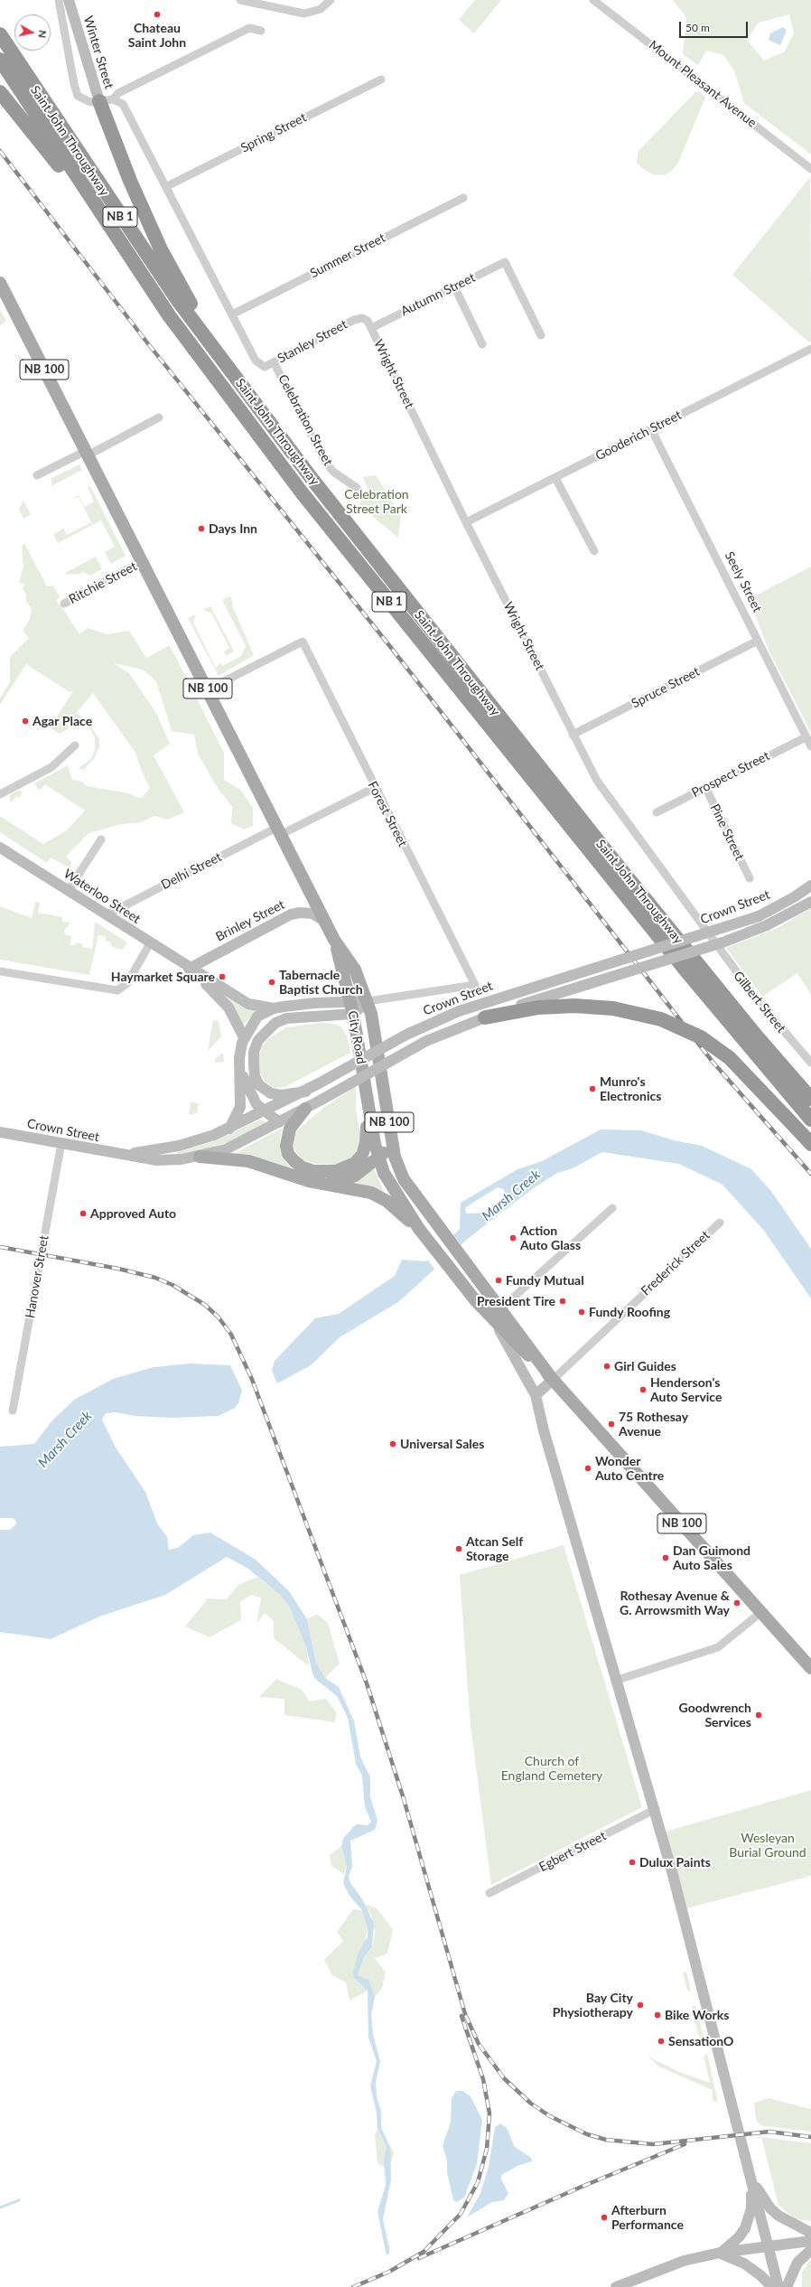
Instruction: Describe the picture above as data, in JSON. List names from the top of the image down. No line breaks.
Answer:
{"streets":{"highway":["Saint John Throughway","NB 1"],"main road":["Winter Street","NB 100","Waterloo Street","Crown Street","Brinley Street","City Road"],"street":["Mount Pleasant Avenue","Spring Street","Summer Street","Autumn Street","Stanley Street","Wright Street","Celebration Street","Gooderich Street","Seely Street","Ritchie Street","Spruce Street","Prospect Street","Forest Street","Pine Street","Delhi Street","Gilbert Street","Frederick Street","Hanover Street","Egbert Street"]},"crossings":[["Summer Street","Stanley Street"],["Autumn Street","Wright Street"],["Stanley Street","Wright Street"],["Stanley Street","Celebration Street"],["NB 100","Ritchie Street"],["NB 100","Forest Street"],["NB 100","Delhi Street"],["NB 100","Brinley Street"],["NB 100","City Road"],["NB 100","Frederick Street"],["Wright Street","Gooderich Street"],["Wright Street","Spruce Street"],["Wright Street","Gilbert Street"],["Gooderich Street","Seely Street"],["Seely Street","Spruce Street"],["Seely Street","Prospect Street"],["Prospect Street","Pine Street"],["Forest Street","Delhi Street"],["Forest Street","City Road"],["Delhi Street","Waterloo Street"],["Waterloo Street","Brinley Street"],["Crown Street","Hanover Street"]],"water":["Marsh Creek"],"parks":["Celebration Street Park","Church of England Cemetery","Wesleyan Burial Ground"],"places":["Chateau Saint John","Days Inn","Agar Place","Haymarket Square","Tabernacle Baptist Church","Munro's Electronics","Approved Auto","Action Auto Glass","Fundy Mutual","President Tire","Fundy Roofing","Girl Guides","Henderson's Auto Service","75 Rothesay Avenue","Universal Sales","Wonder Auto Centre","Atcan Self Storage","Dan Guimond Auto Sales","Rothesay Avenue & G. Arrowsmith Way","Goodwrench Services","Dulux Paints","Bay City Physiotherapy","Bike Works","SensationO","Afterburn Performance"],"scale_bar":"50 m","north":"right"}
